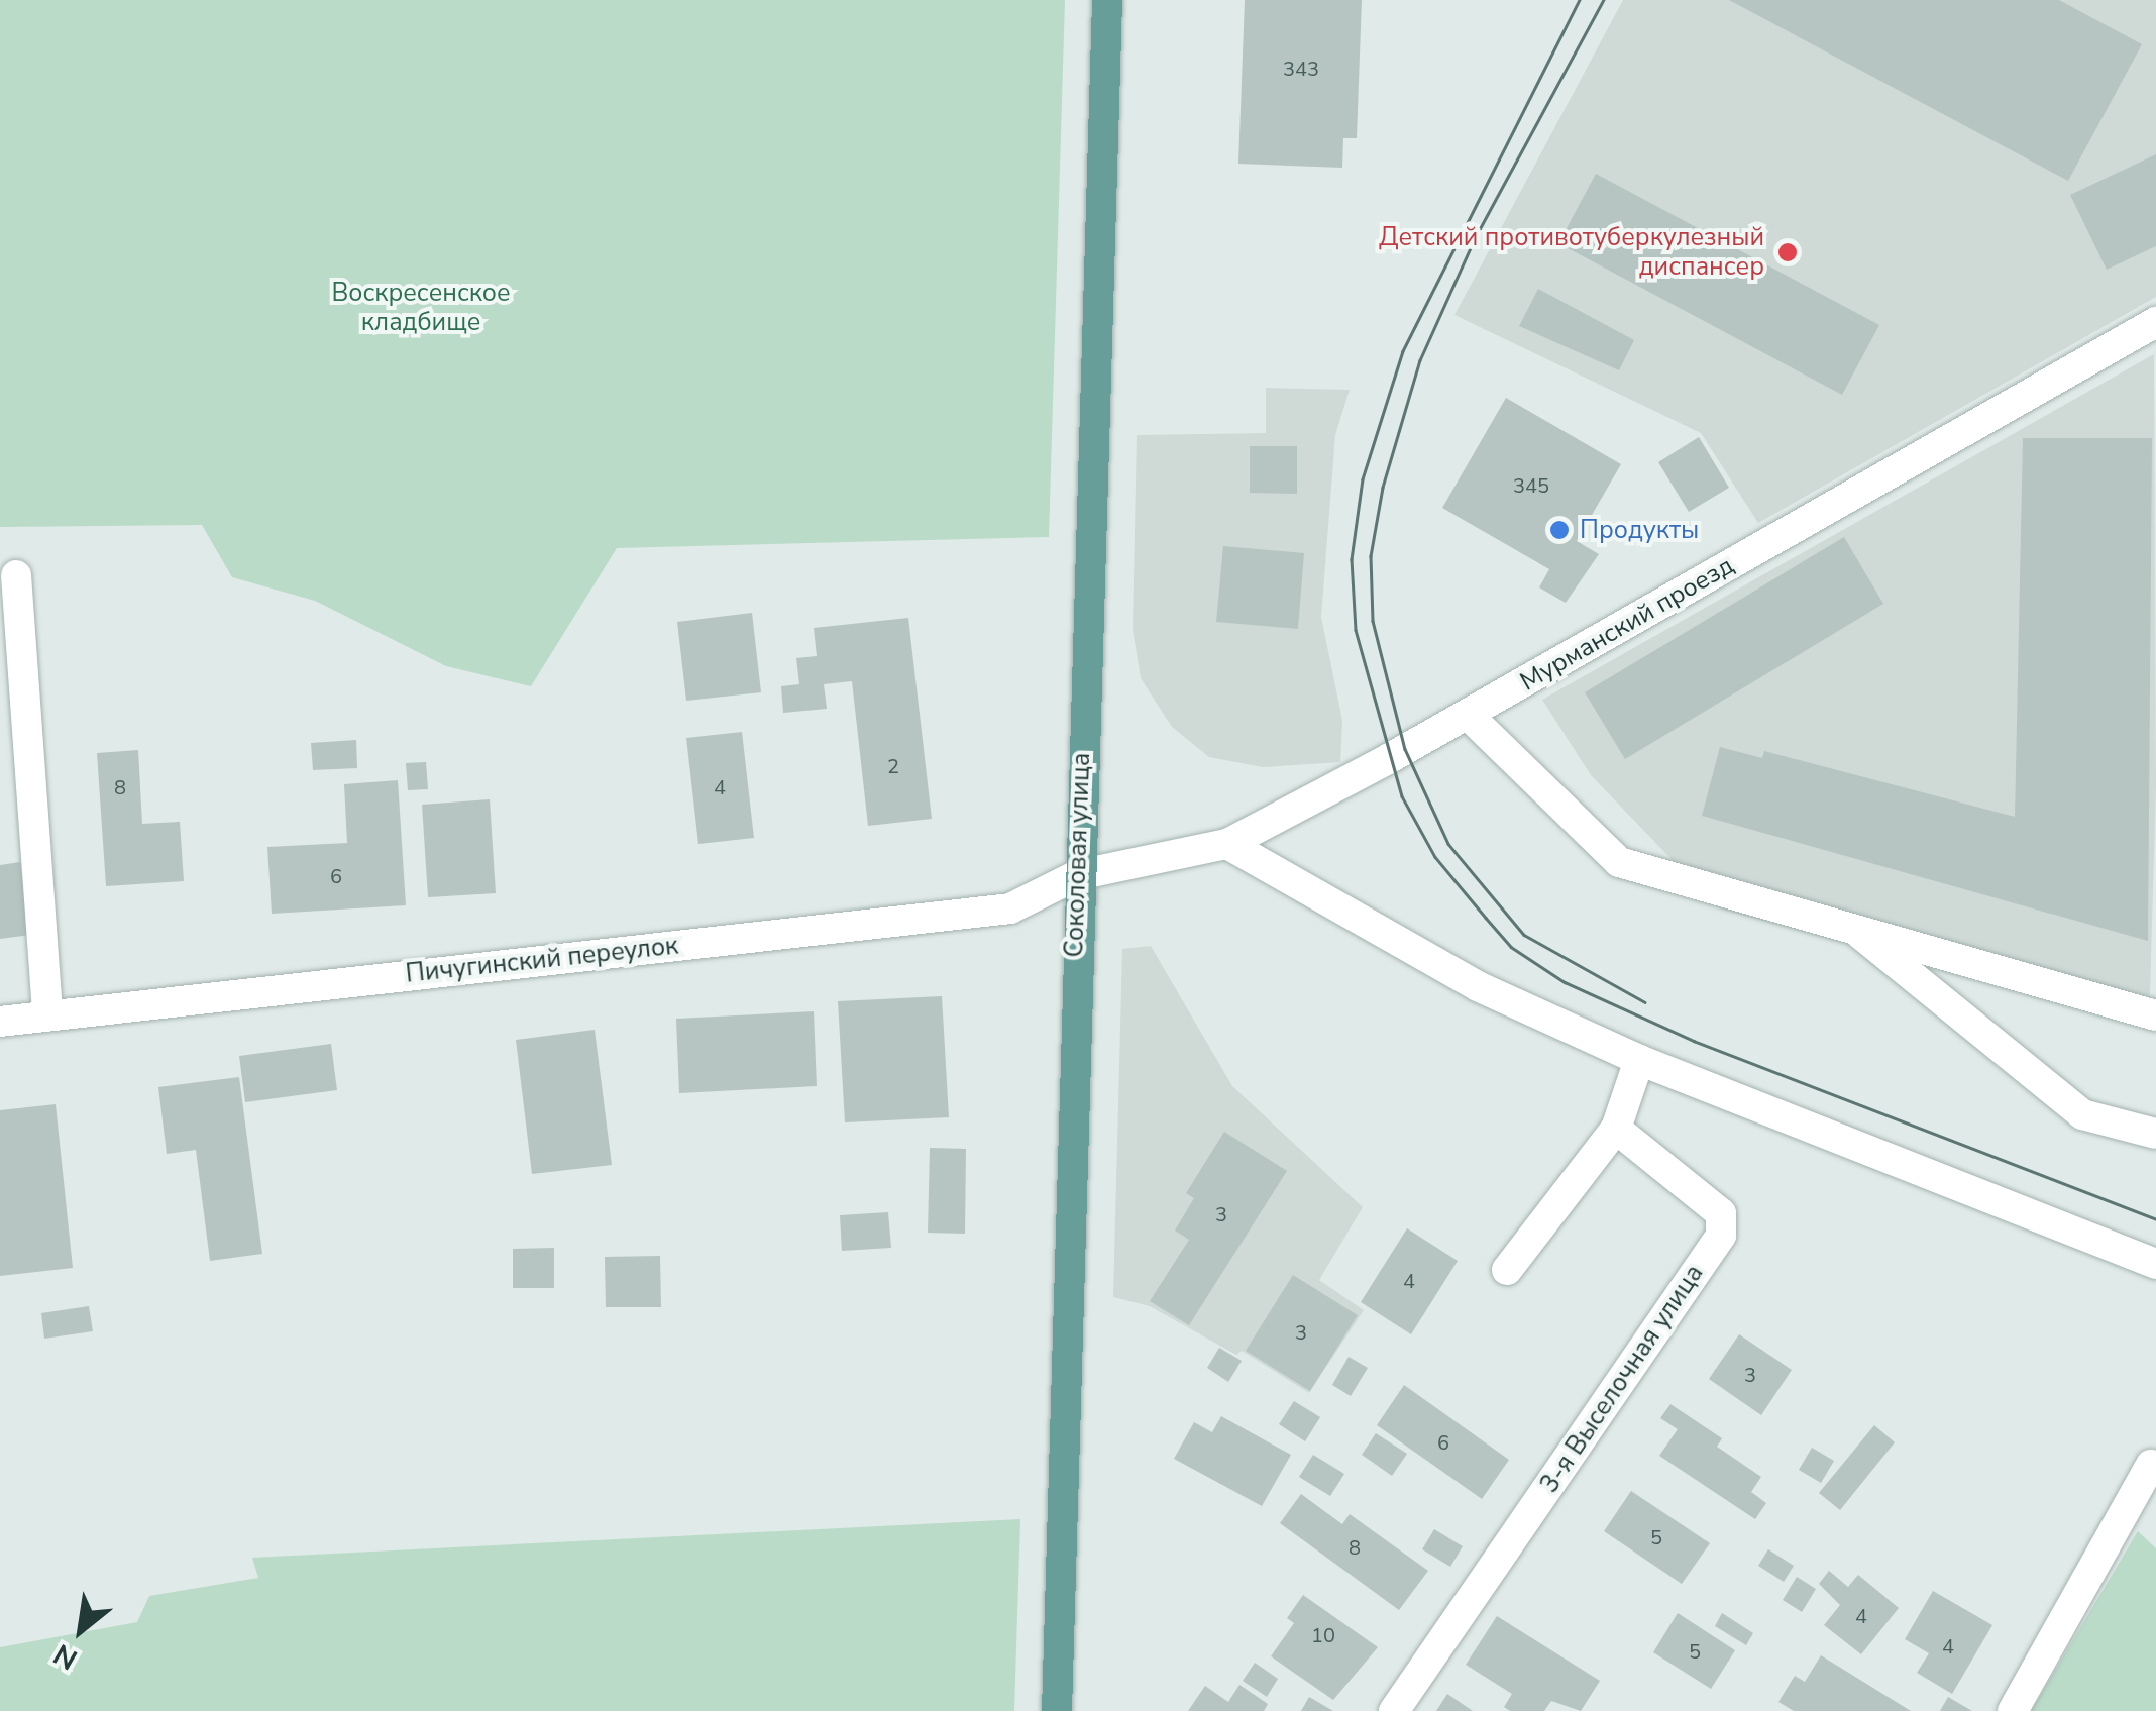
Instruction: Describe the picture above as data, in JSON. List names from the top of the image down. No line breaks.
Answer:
{"streets":{"main road":["Соколовая улица"],"street":["Мурманский проезд","Пичугинский переулок","3-я Выселочная улица"]},"crossings":[["Мурманский проезд","Соколовая улица"],["Мурманский проезд","Пичугинский переулок"],["Соколовая улица","Пичугинский переулок"]],"parks":["Воскресенское кладбище"],"places":["Детский противотуберкулезный диспансер","Продукты"],"house_numbers":["343","345","2","8","4","6","3","4","3","3","6","5","8","4","10","4","5"],"north":"bottom left"}
